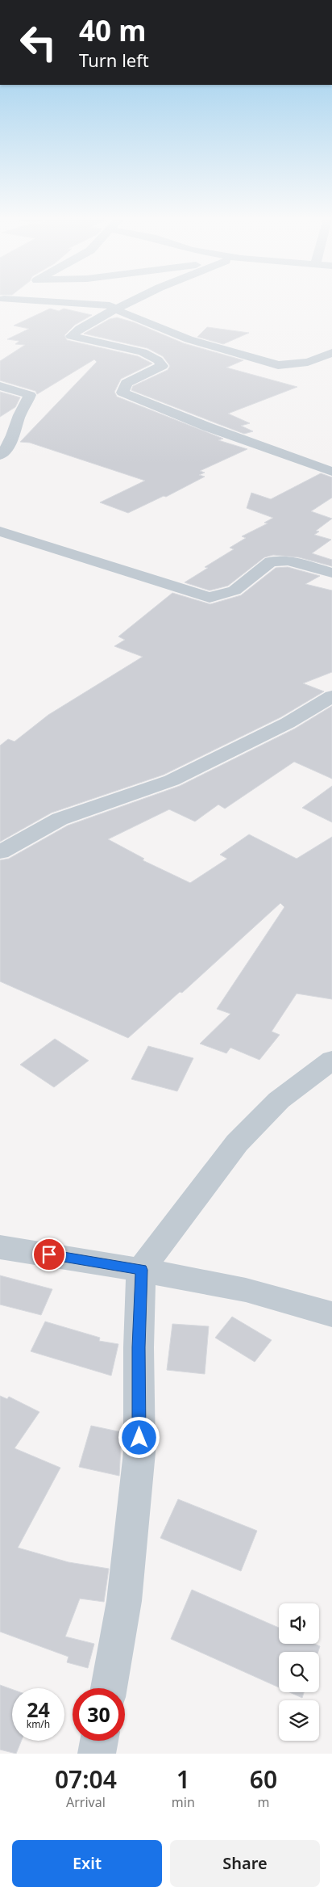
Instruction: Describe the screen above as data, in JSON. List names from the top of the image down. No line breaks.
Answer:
{"page":{"turn":["40 m","Turn left"],"speed":"24 km/h","limit":"30","eta":["07:04","Arrival","1","min","60","m"],"buttons":["Exit","Share"]}}
